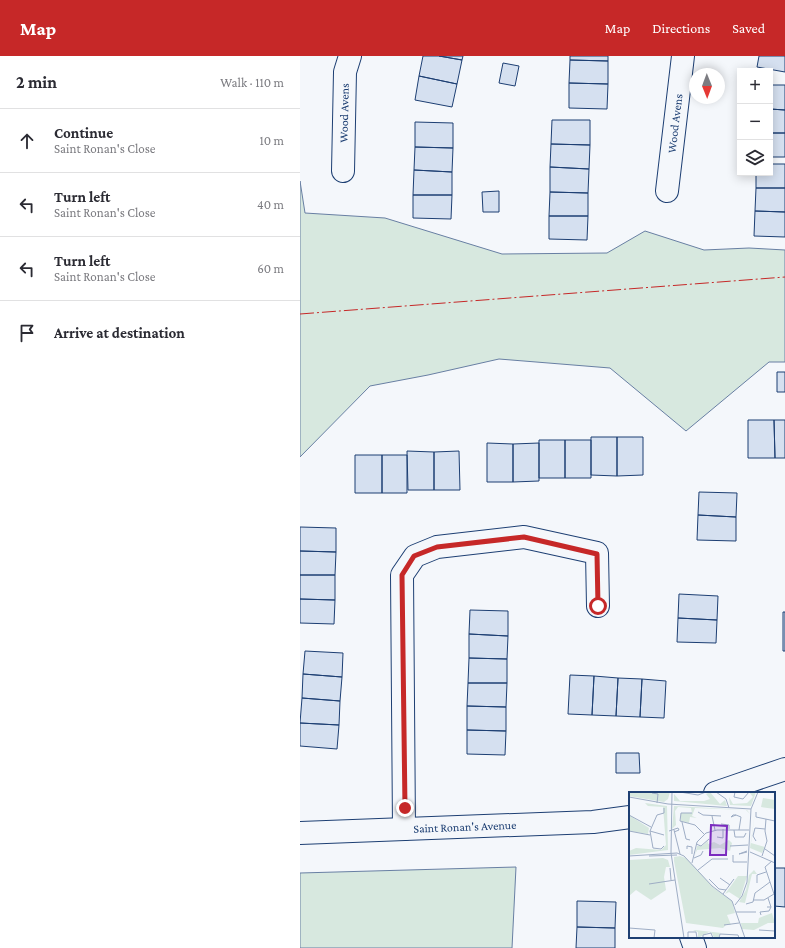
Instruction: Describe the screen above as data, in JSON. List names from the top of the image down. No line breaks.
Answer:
{"streets":{"street":["Wood Avens","Saint Ronan's Avenue"]},"north":"bottom","page":{"header":"Map","nav":["Map","Directions","Saved"],"heading":["2 min","Walk · 110 m"],"map_buttons":["+","−"],"list":[["Continue","Saint Ronan's Close","10 m"],["Turn left","Saint Ronan's Close","40 m"],["Turn left","Saint Ronan's Close","60 m"],"Arrive at destination"]}}
